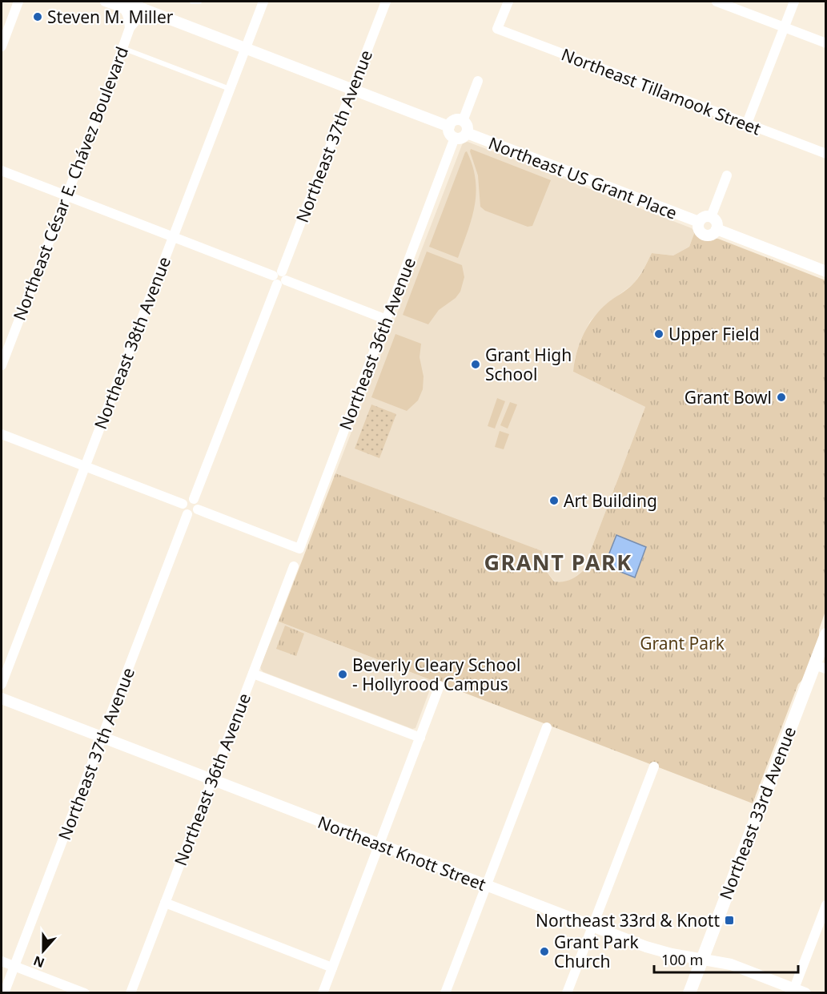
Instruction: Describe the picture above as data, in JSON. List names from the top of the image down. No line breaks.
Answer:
{"streets":{"main road":["Northeast 33rd Avenue"],"street":["Northeast Tillamook Street","Northeast 37th Avenue","Northeast US Grant Place","Northeast César E. Chávez Boulevard","Northeast 38th Avenue","Northeast 36th Avenue","Northeast Knott Street"]},"crossings":[["Northeast 37th Avenue","Northeast 36th Avenue"],["Northeast 37th Avenue","Northeast Knott Street"],["Northeast US Grant Place","Northeast 36th Avenue"],["Northeast 36th Avenue","Northeast Knott Street"],["Northeast 33rd Avenue","Northeast Knott Street"]],"districts":["GRANT PARK"],"parks":["Grant Park"],"places":{"other":["Steven M. Miller","Upper Field","Grant High School","Grant Bowl","Art Building","Beverly Cleary School - Hollyrood Campus","Grant Park Church"],"transit":["Northeast 33rd & Knott"]},"scale_bar":"100 m","north":"bottom"}
